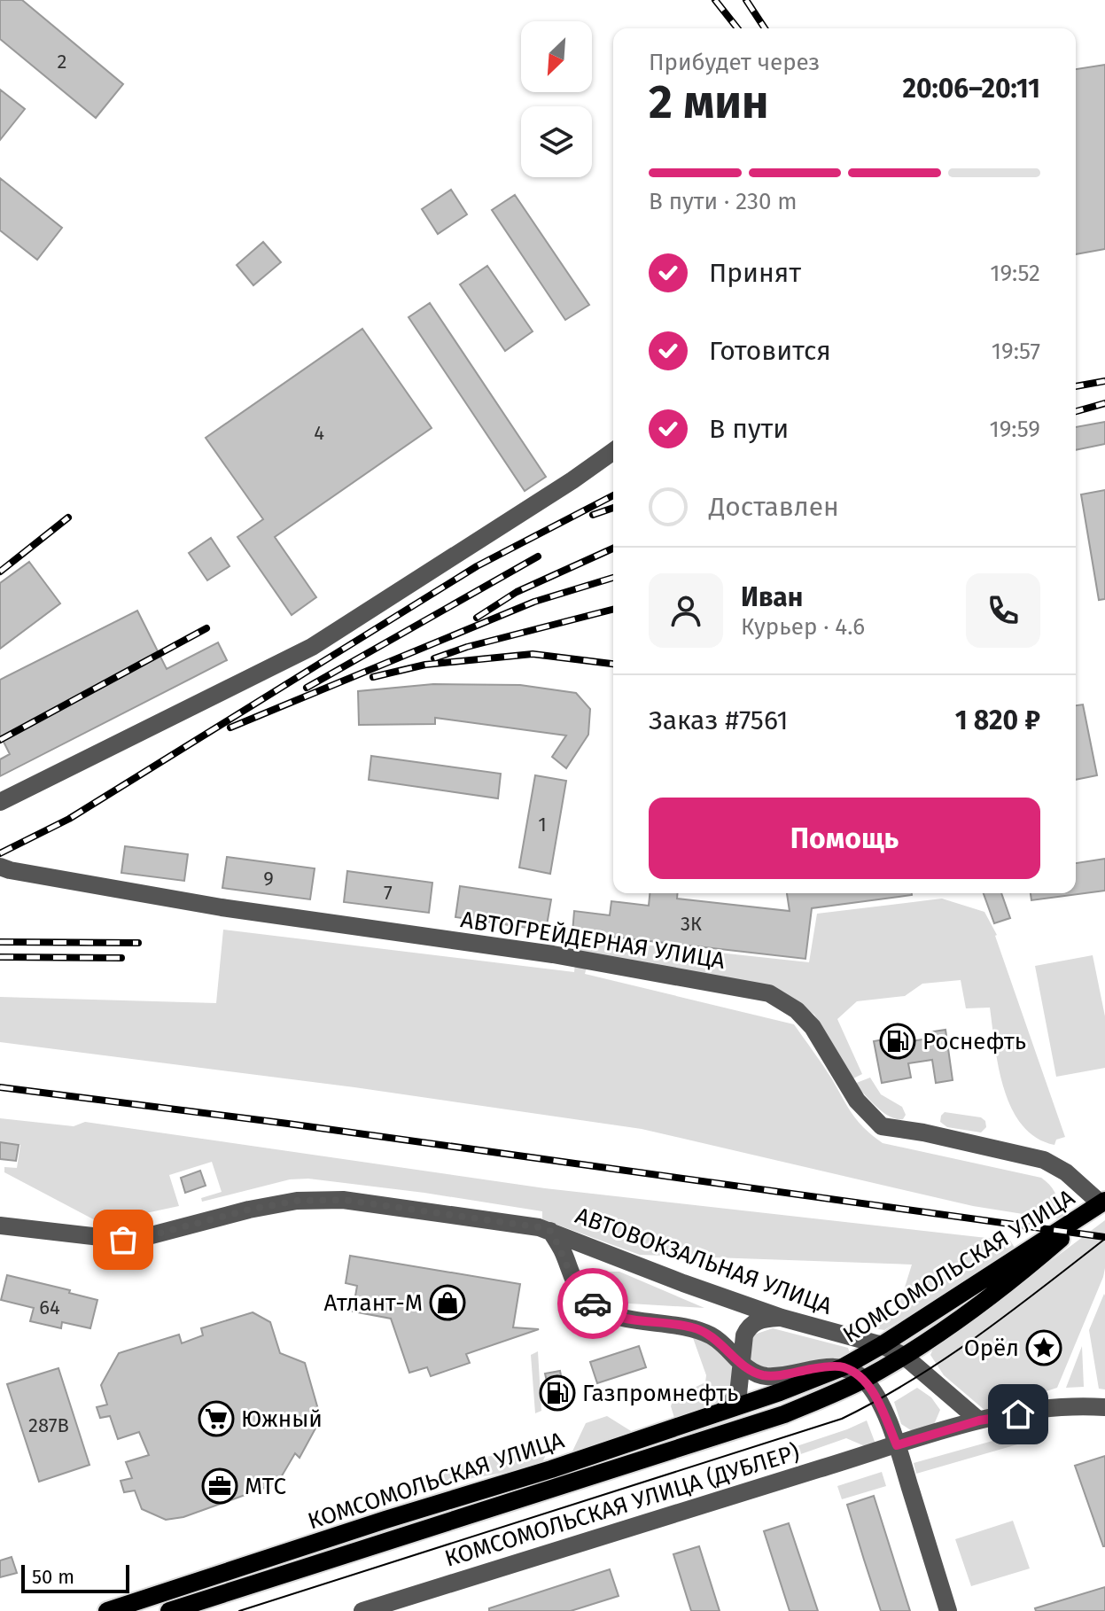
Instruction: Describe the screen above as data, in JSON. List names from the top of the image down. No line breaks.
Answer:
{"streets":{"main road":["КОМСОМОЛЬСКАЯ УЛИЦА"],"street":["АВТОГРЕЙДЕРНАЯ УЛИЦА","АВТОВОКЗАЛЬНАЯ УЛИЦА","КОМСОМОЛЬСКАЯ УЛИЦА (ДУБЛЕР)"]},"crossings":[["АВТОГРЕЙДЕРНАЯ УЛИЦА","КОМСОМОЛЬСКАЯ УЛИЦА"],["АВТОВОКЗАЛЬНАЯ УЛИЦА","КОМСОМОЛЬСКАЯ УЛИЦА"],["АВТОВОКЗАЛЬНАЯ УЛИЦА","КОМСОМОЛЬСКАЯ УЛИЦА (ДУБЛЕР)"]],"places":{"fuel station":["Роснефть","Газпромнефть"],"shop":["Атлант-М"],"place":["Орёл"],"supermarket":["Южный"],"office":["МТС"]},"house_numbers":["2","4","1","9","7","3К","64","287В"],"scale_bar":"50 m","north":"bottom left","page":{"heading":["2 мин","Прибудет через","20:06–20:11"],"panel":["Иван","Курьер · 4.6","Заказ #7561","1 820 ₽"],"bar":"В пути · 230 m","list":[["Принят","19:52"],["Готовится","19:57"],["В пути","19:59"],"Доставлен"],"buttons":"Помощь","scale":"50 m"}}
